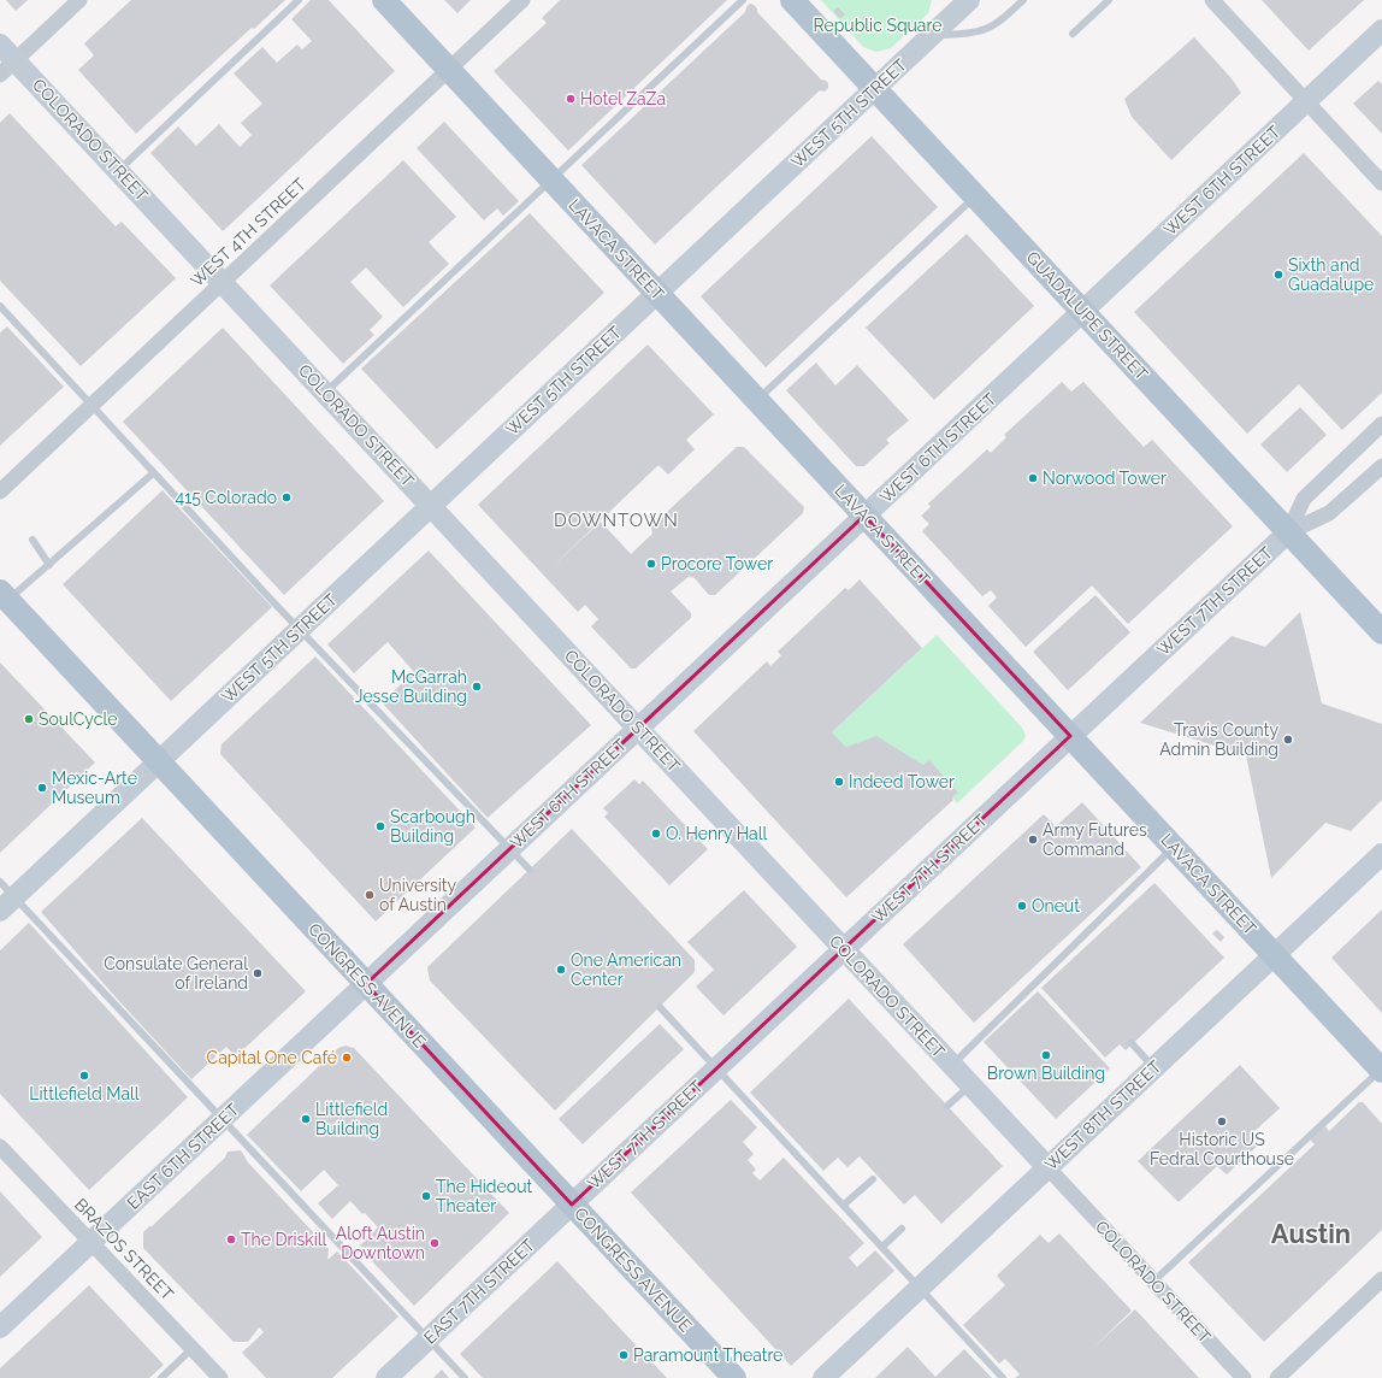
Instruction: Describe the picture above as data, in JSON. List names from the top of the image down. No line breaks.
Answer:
{"streets":{"main road":["WEST 5TH STREET","COLORADO STREET","WEST 6TH STREET","LAVACA STREET","GUADALUPE STREET","WEST 7TH STREET","CONGRESS AVENUE","WEST 8TH STREET","EAST 6TH STREET","EAST 7TH STREET"],"street":["WEST 4TH STREET","BRAZOS STREET"]},"crossings":[["WEST 5TH STREET","COLORADO STREET"],["WEST 5TH STREET","LAVACA STREET"],["WEST 5TH STREET","GUADALUPE STREET"],["WEST 5TH STREET","CONGRESS AVENUE"],["COLORADO STREET","WEST 6TH STREET"],["COLORADO STREET","WEST 4TH STREET"],["COLORADO STREET","WEST 7TH STREET"],["COLORADO STREET","WEST 8TH STREET"],["WEST 6TH STREET","LAVACA STREET"],["WEST 6TH STREET","GUADALUPE STREET"],["WEST 6TH STREET","CONGRESS AVENUE"],["WEST 6TH STREET","EAST 6TH STREET"],["WEST 4TH STREET","LAVACA STREET"],["LAVACA STREET","WEST 7TH STREET"],["LAVACA STREET","WEST 8TH STREET"],["GUADALUPE STREET","WEST 7TH STREET"],["WEST 7TH STREET","CONGRESS AVENUE"],["WEST 7TH STREET","EAST 7TH STREET"],["CONGRESS AVENUE","EAST 6TH STREET"],["CONGRESS AVENUE","EAST 7TH STREET"],["EAST 6TH STREET","BRAZOS STREET"]],"districts":["DOWNTOWN","Austin"],"parks":["Republic Square"],"places":["Hotel ZaZa","Sixth and Guadalupe","Norwood Tower","415 Colorado","Procore Tower","McGarrah Jesse Building","SoulCycle","Travis County Admin Building","Indeed Tower","Mexic-Arte Museum","Scarbough Building","O. Henry Hall","Army Futures Command","University of Austin","Oneut","One American Center","Consulate General of Ireland","Brown Building","Capital One Café","Littlefield Mall","Littlefield Building","Historic US Fedral Courthouse","The Hideout Theater","The Driskill","Aloft Austin Downtown","Paramount Theatre"]}
